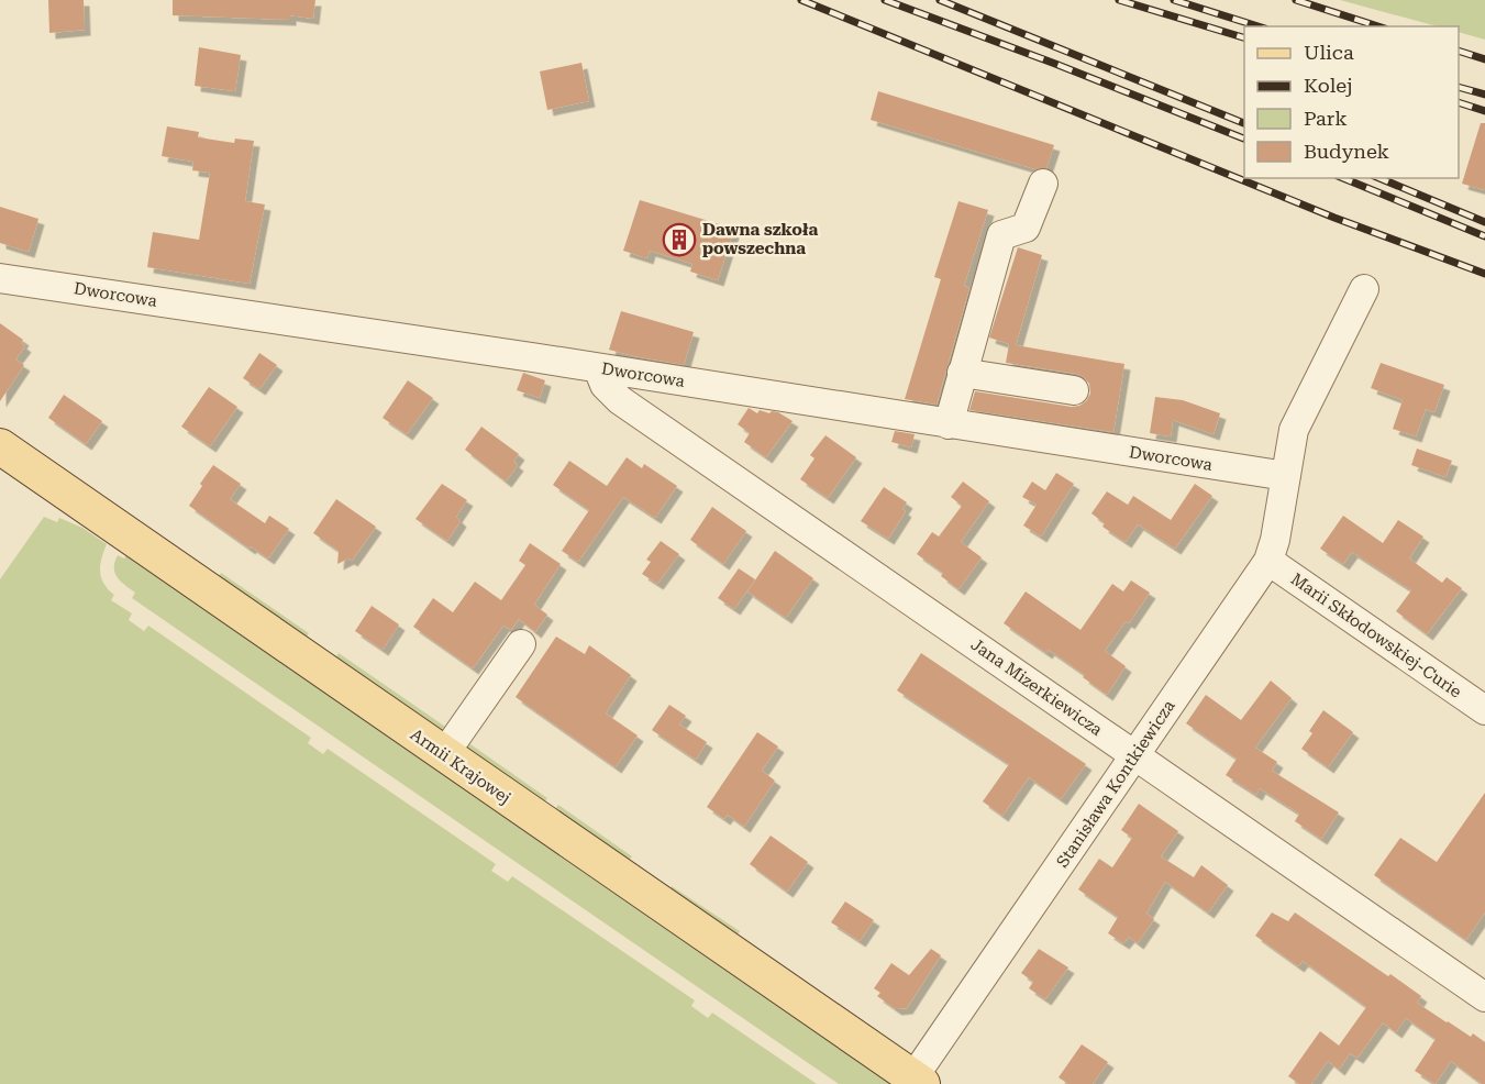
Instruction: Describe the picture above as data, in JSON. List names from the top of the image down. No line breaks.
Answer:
{"streets":{"main road":["Armii Krajowej"],"street":["Dworcowa","Marii Skłodowskiej-Curie","Jana Mizerkiewicza","Stanisława Kontkiewicza"]},"crossings":[["Dworcowa","Jana Mizerkiewicza"],["Dworcowa","Stanisława Kontkiewicza"],["Marii Skłodowskiej-Curie","Stanisława Kontkiewicza"],["Jana Mizerkiewicza","Stanisława Kontkiewicza"],["Armii Krajowej","Stanisława Kontkiewicza"]],"places":{"building":["Dawna szkoła powszechna"]},"legend":["Ulica","Kolej","Park","Budynek"]}
